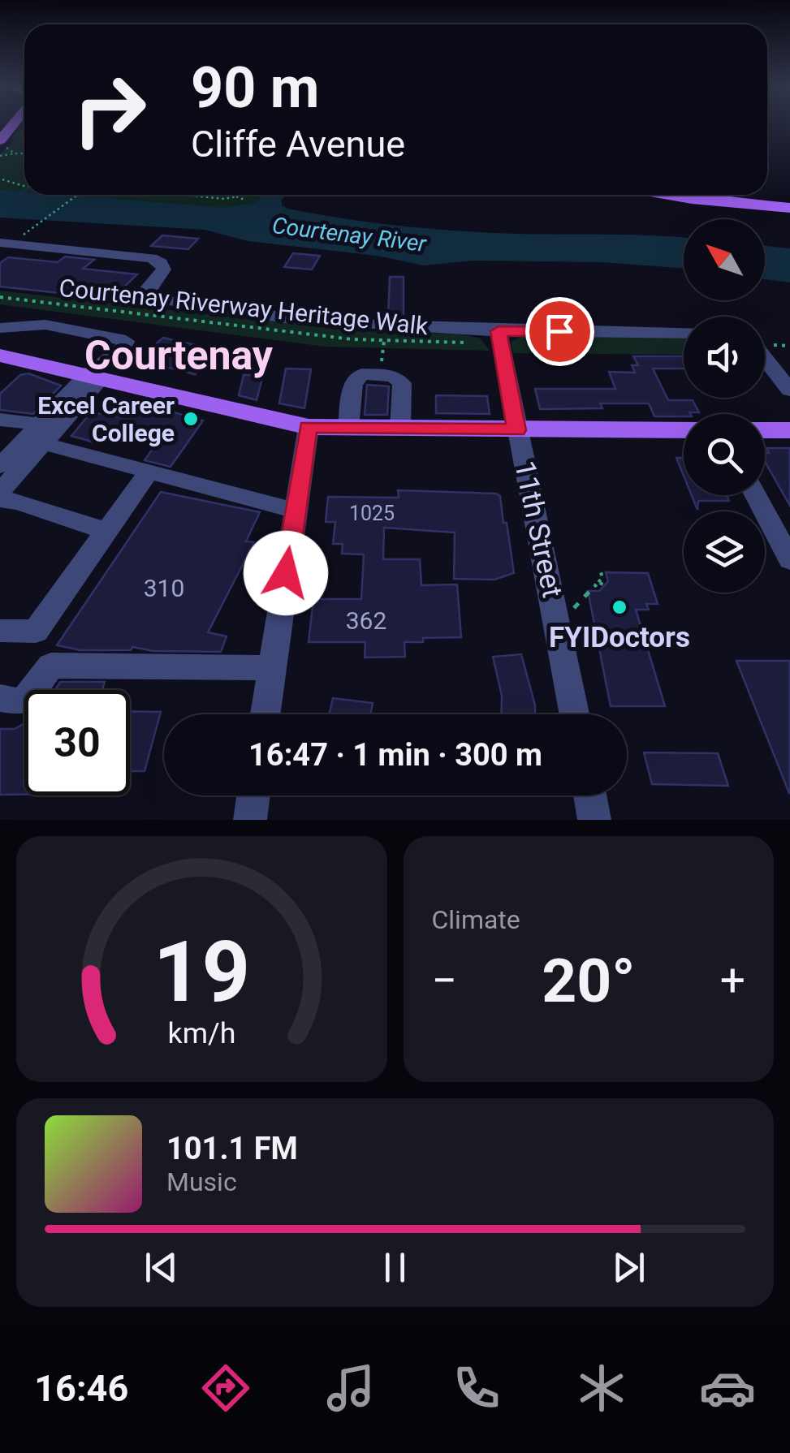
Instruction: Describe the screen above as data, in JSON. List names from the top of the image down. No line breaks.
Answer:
{"streets":{"street":["11th Street"],"path":["Courtenay Riverway Heritage Walk"]},"districts":["Courtenay"],"water":["Courtenay River"],"places":["Excel Career College","FYIDoctors"],"house_numbers":["1025","310","362"],"north":"top left","page":{"turn":["90 m","Cliffe Avenue"],"limit":"30","trip":"16:47 · 1 min · 300 m","tile":"Climate","heat":["−","20°","+"],"song":["101.1 FM","Music"],"tabs":"16:46","gauge":["19","km/h"]}}
